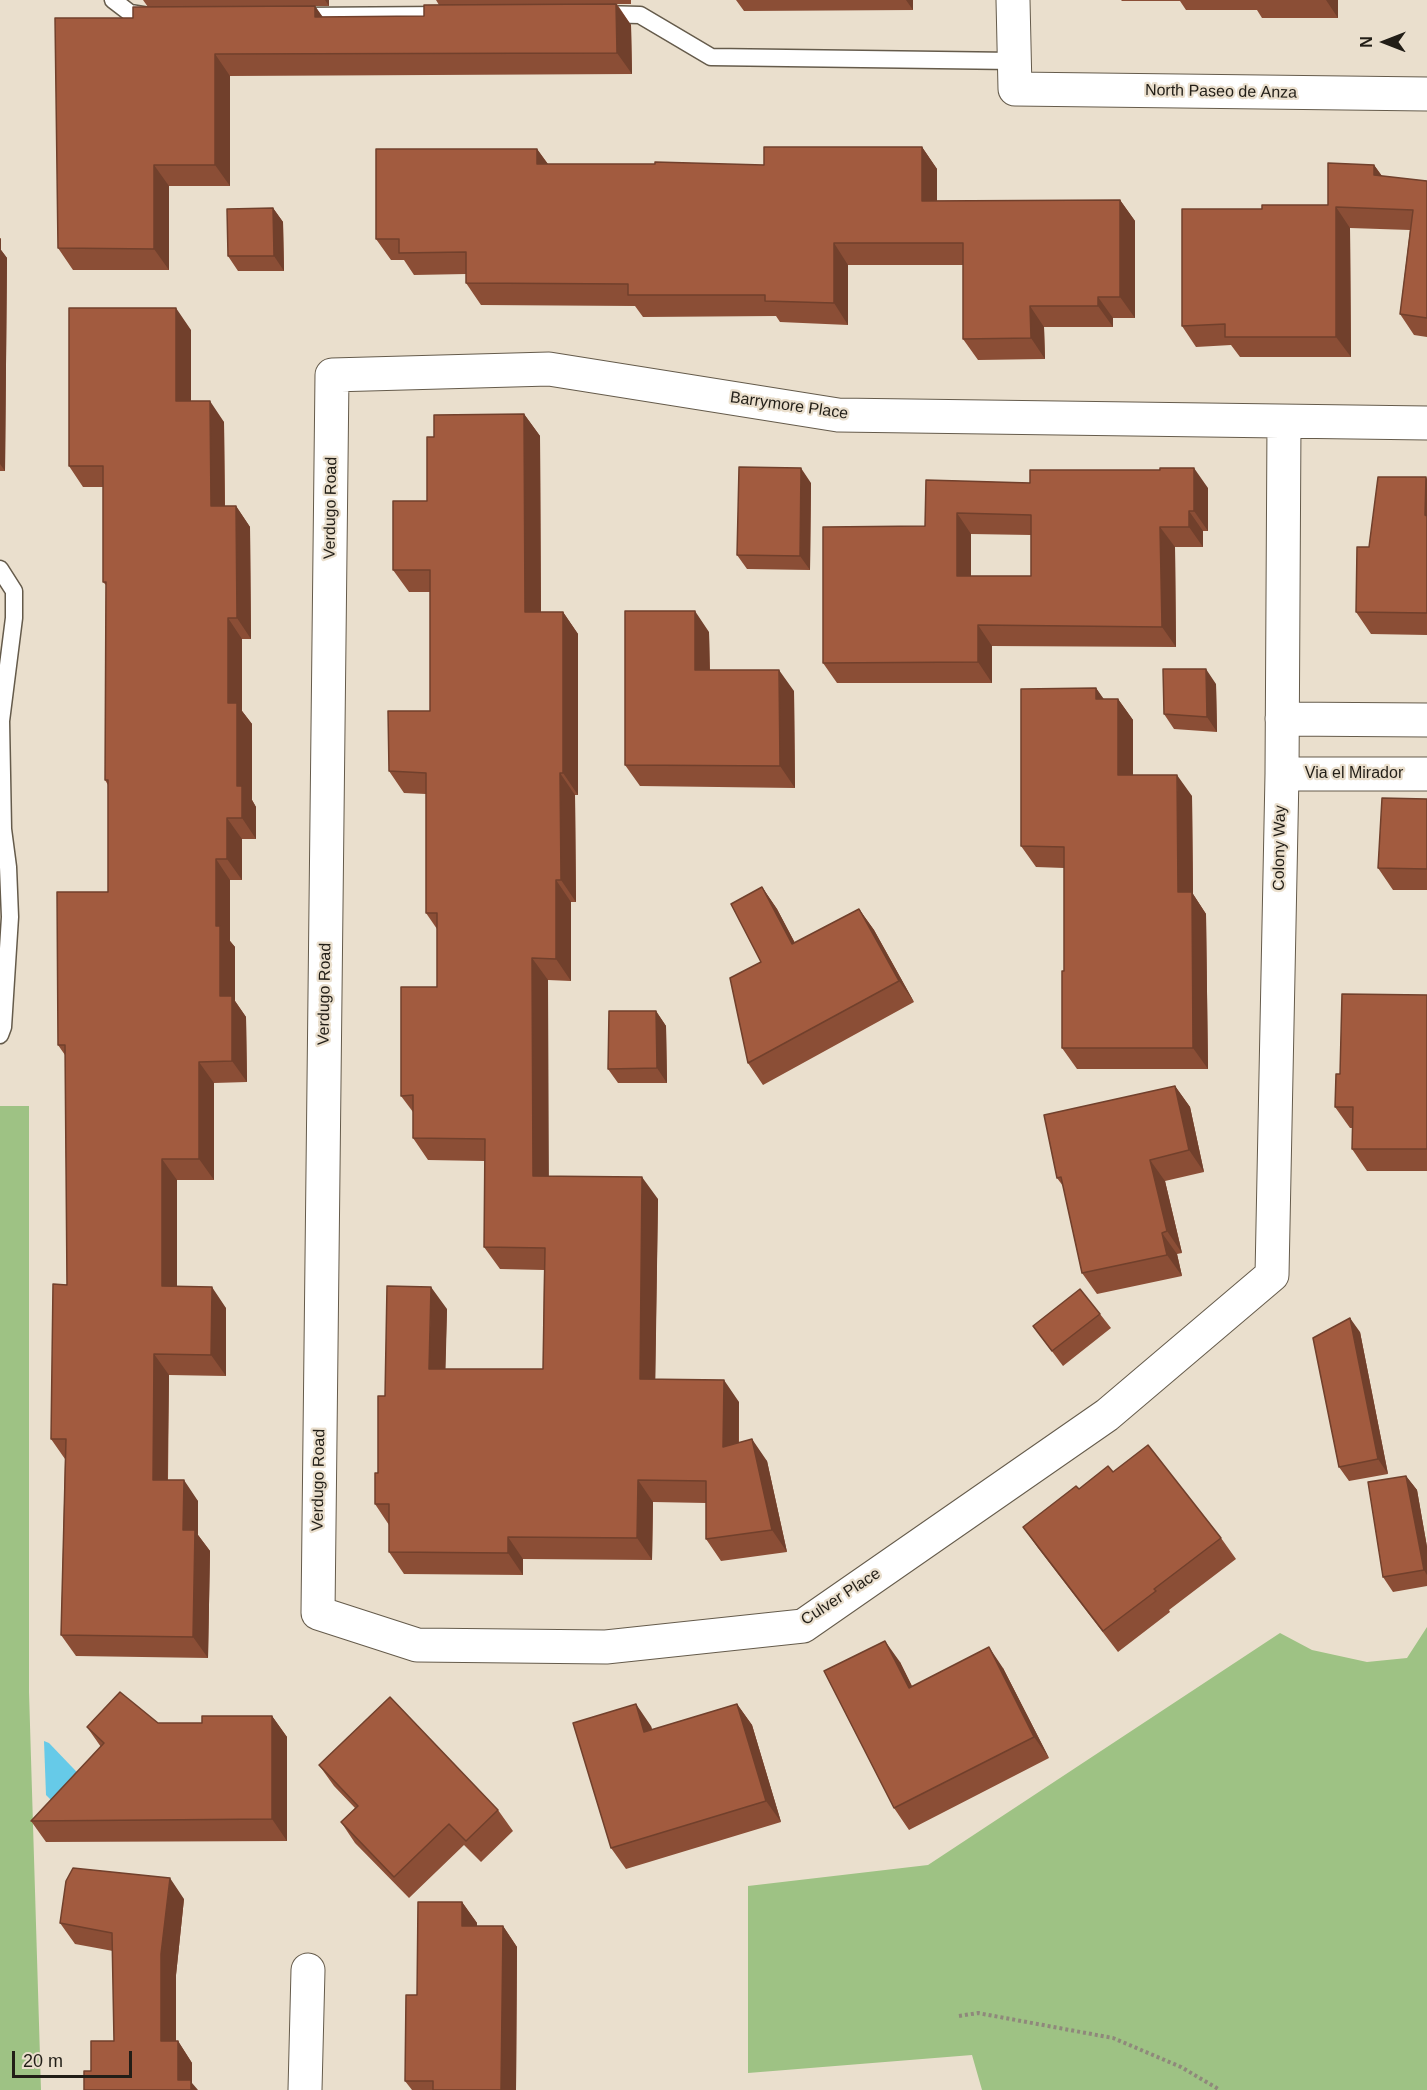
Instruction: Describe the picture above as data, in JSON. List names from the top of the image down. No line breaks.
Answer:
{"streets":{"street":["North Paseo de Anza","Barrymore Place","Verdugo Road","Via el Mirador","Colony Way","Culver Place"]},"crossings":[["Barrymore Place","Verdugo Road"],["Barrymore Place","Colony Way"],["Verdugo Road","Culver Place"],["Via el Mirador","Colony Way"],["Colony Way","Culver Place"]],"scale_bar":"20 m","north":"left"}
